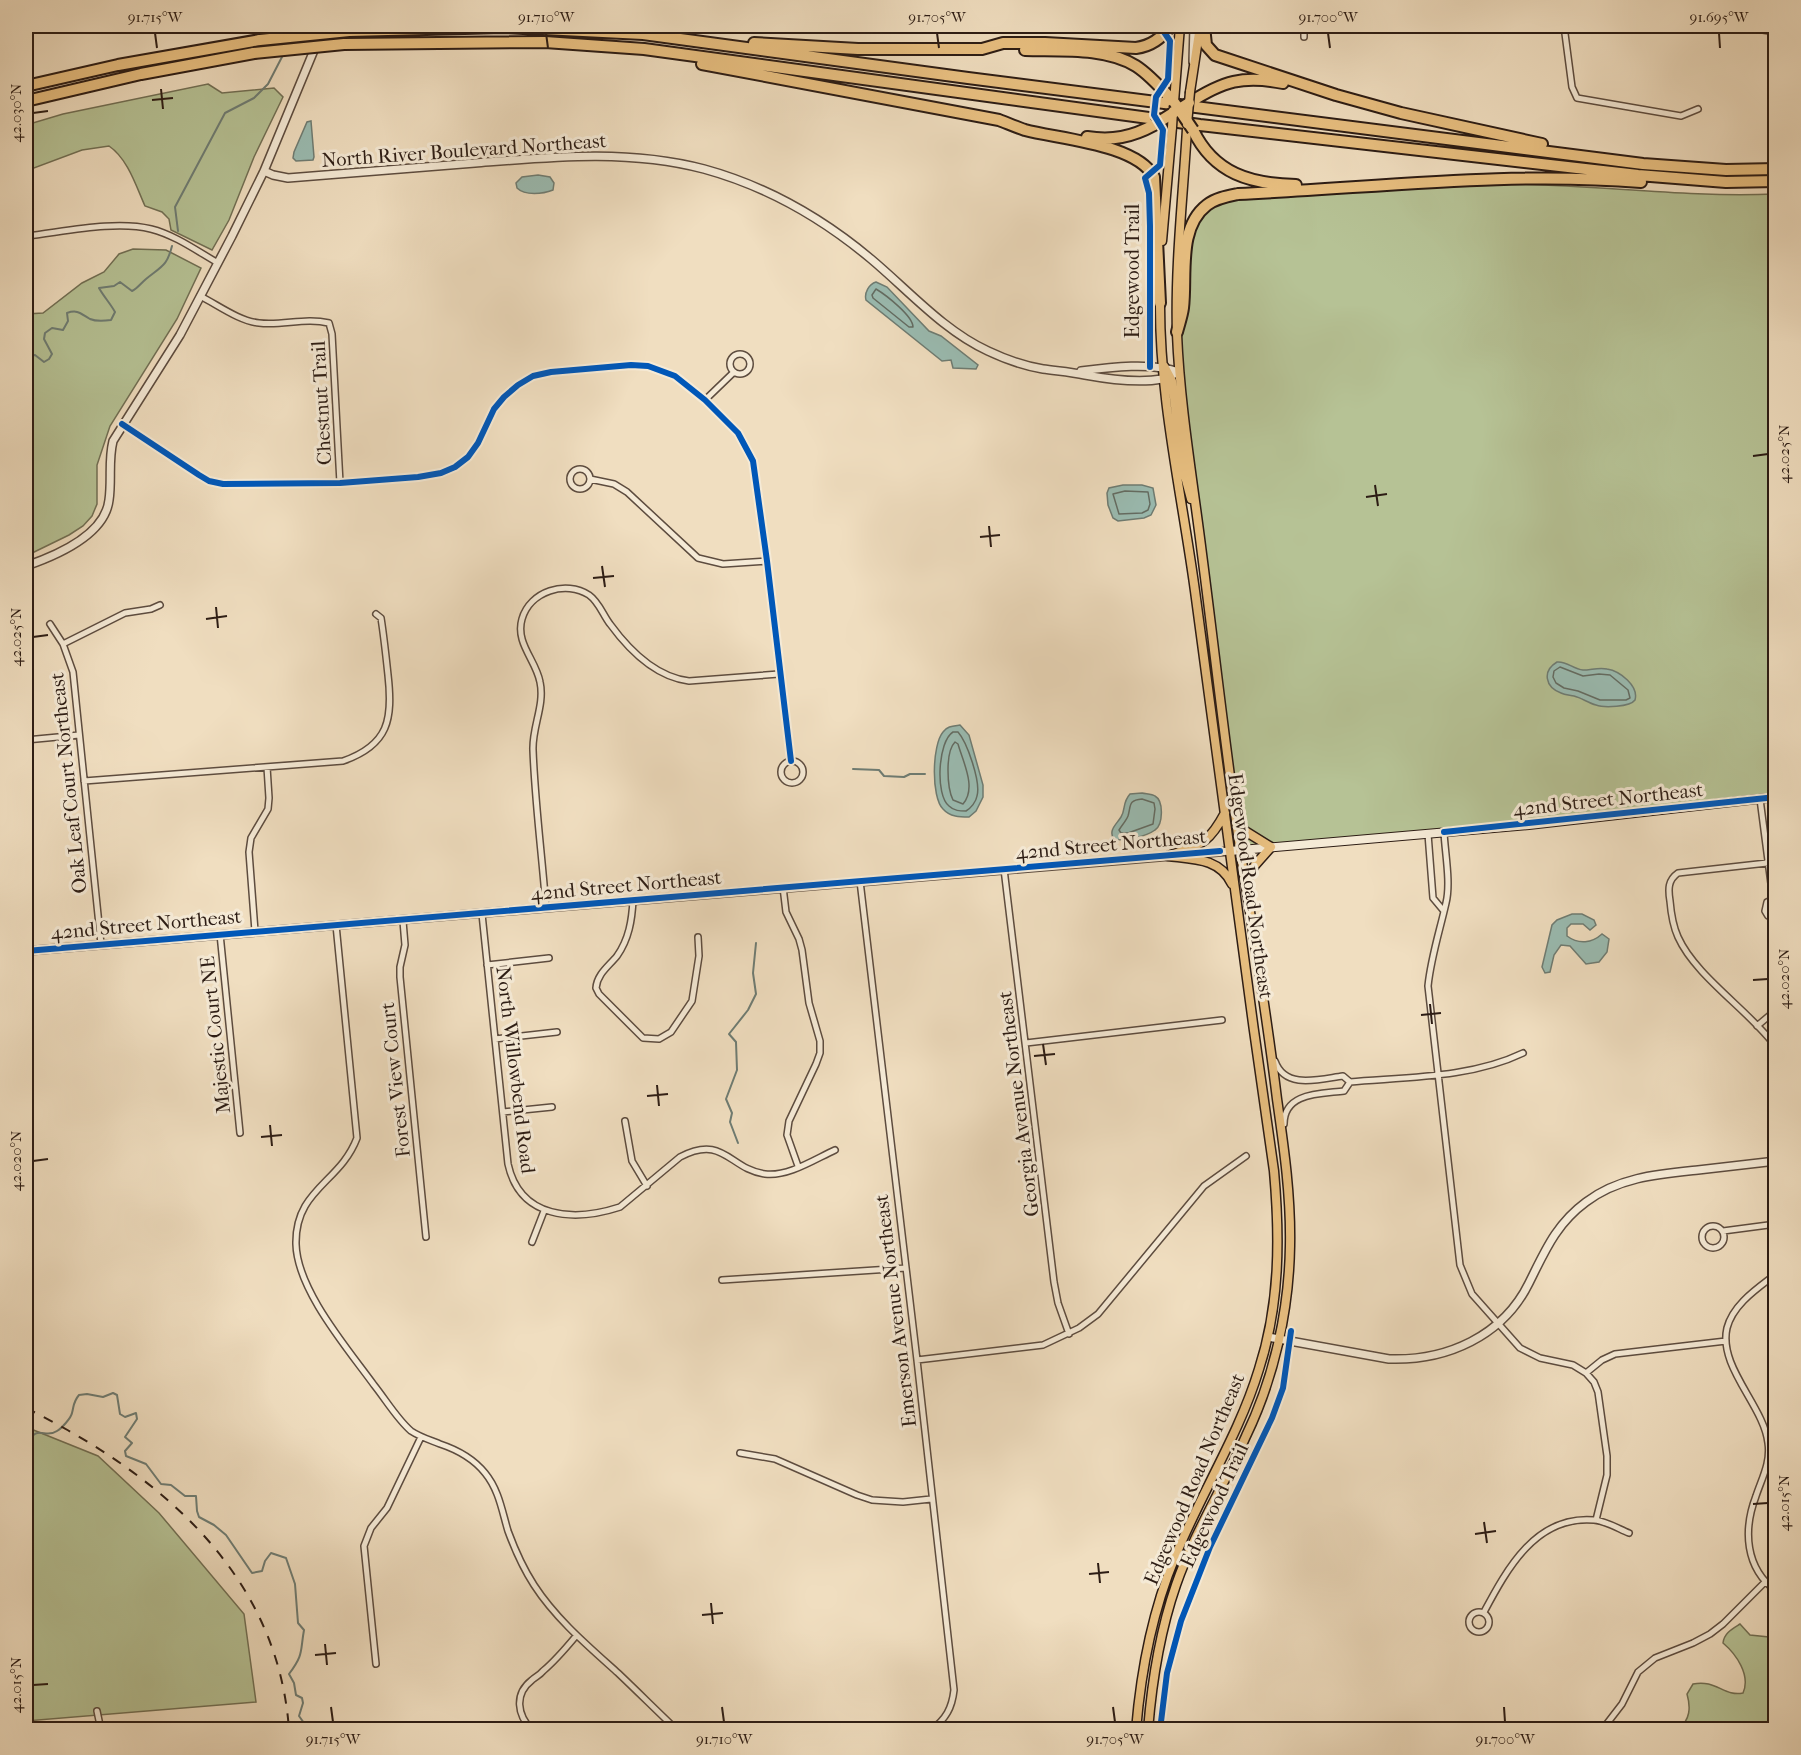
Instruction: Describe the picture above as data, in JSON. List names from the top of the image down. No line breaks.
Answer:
{"streets":{"main road":["42nd Street Northeast","Edgewood Road Northeast"],"street":["North River Boulevard Northeast","Chestnut Trail","Oak Leaf Court Northeast","Majestic Court NE","North Willowbend Road","Forest View Court","Georgia Avenue Northeast","Emerson Avenue Northeast"],"cycle path":["Edgewood Trail"]},"crossings":[["North River Boulevard Northeast","Edgewood Road Northeast"],["Oak Leaf Court Northeast","42nd Street Northeast"],["42nd Street Northeast","Edgewood Road Northeast"],["42nd Street Northeast","Majestic Court NE"],["42nd Street Northeast","North Willowbend Road"],["42nd Street Northeast","Forest View Court"],["42nd Street Northeast","Georgia Avenue Northeast"],["42nd Street Northeast","Emerson Avenue Northeast"]],"coordinates":["91.715°W","91.710°W","91.705°W","91.700°W","91.695°W","42.030°N","42.025°N","42.020°N","42.015°N"]}
